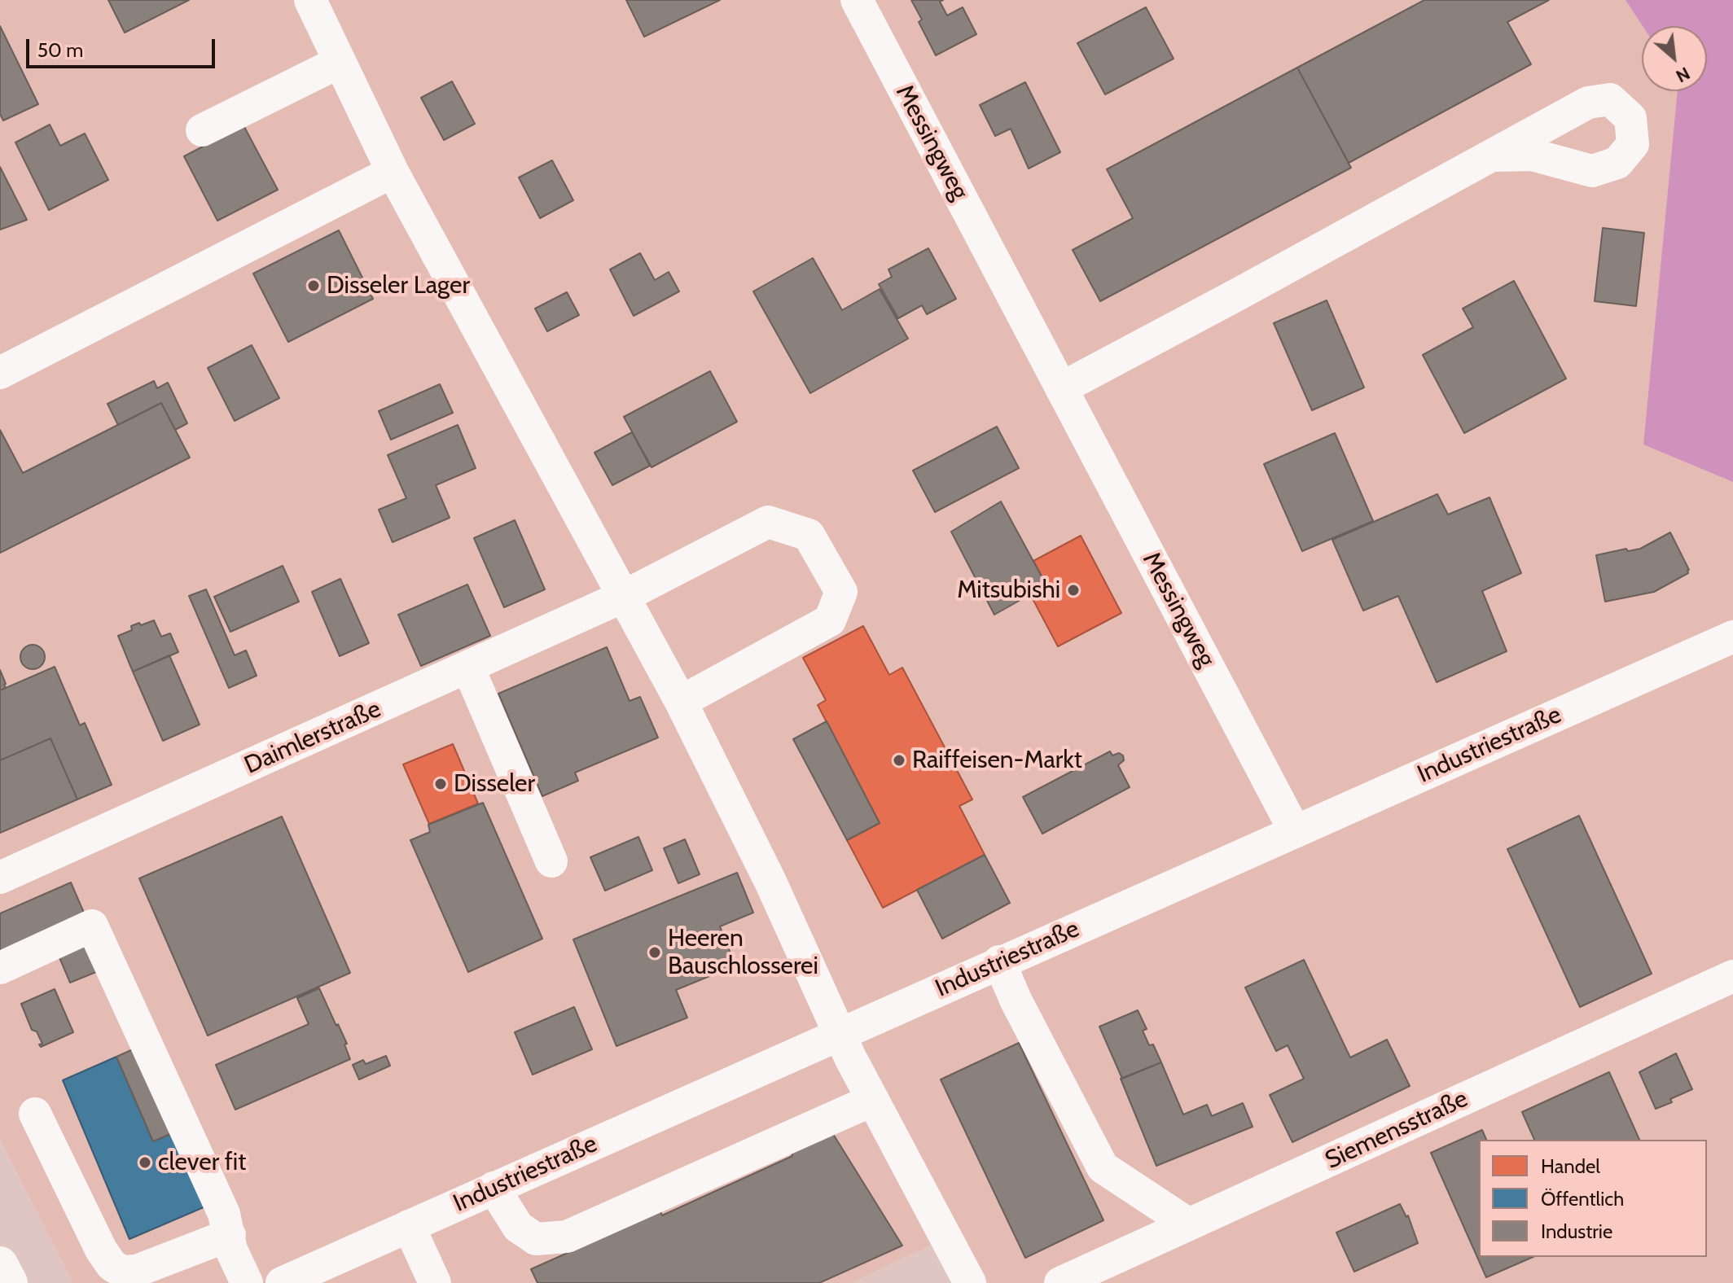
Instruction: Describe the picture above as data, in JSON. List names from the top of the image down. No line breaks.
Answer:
{"streets":{"street":["Messingweg","Daimlerstraße","Industriestraße","Siemensstraße"]},"crossings":[["Messingweg","Industriestraße"]],"places":["Disseler Lager","Mitsubishi","Raiffeisen-Markt","Disseler","Heeren Bauschlosserei","clever fit"],"legend":["Handel","Öffentlich","Industrie"],"scale_bar":"50 m","north":"bottom right"}
